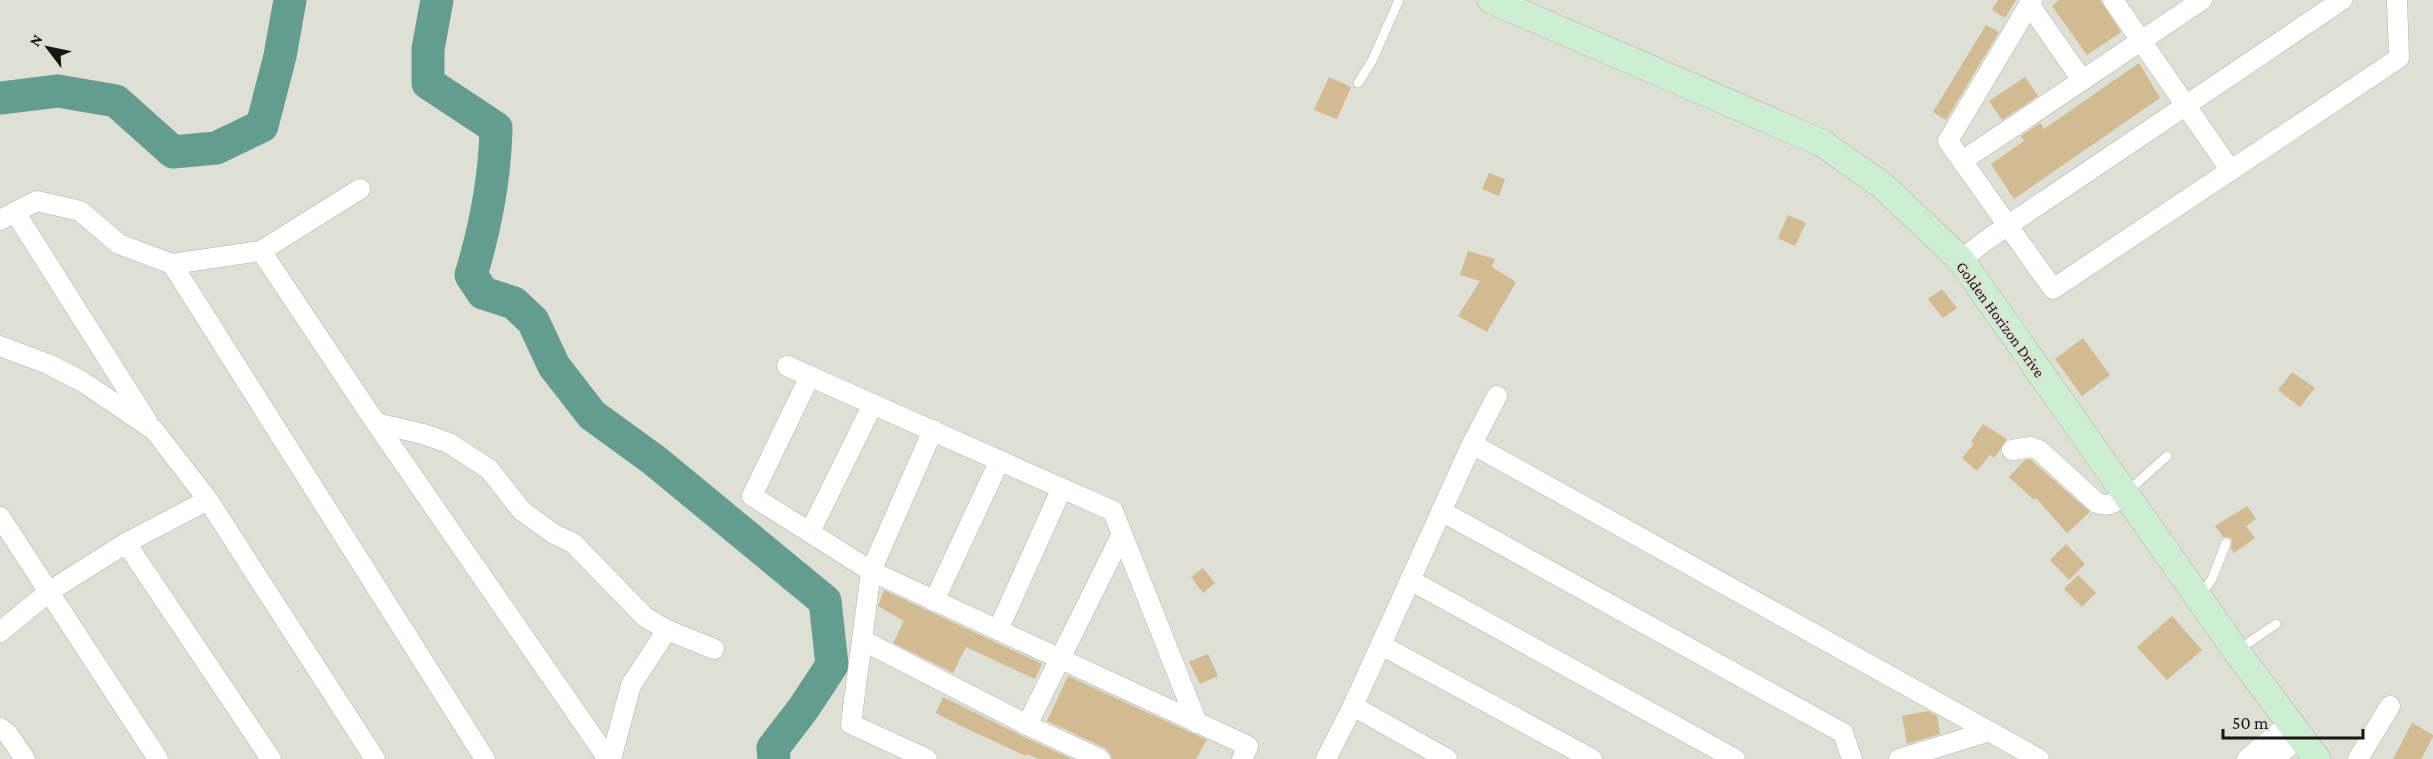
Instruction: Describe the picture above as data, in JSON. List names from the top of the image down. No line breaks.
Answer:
{"streets":{"street":["Golden Horizon Drive"]},"scale_bar":"50 m","north":"top left"}
